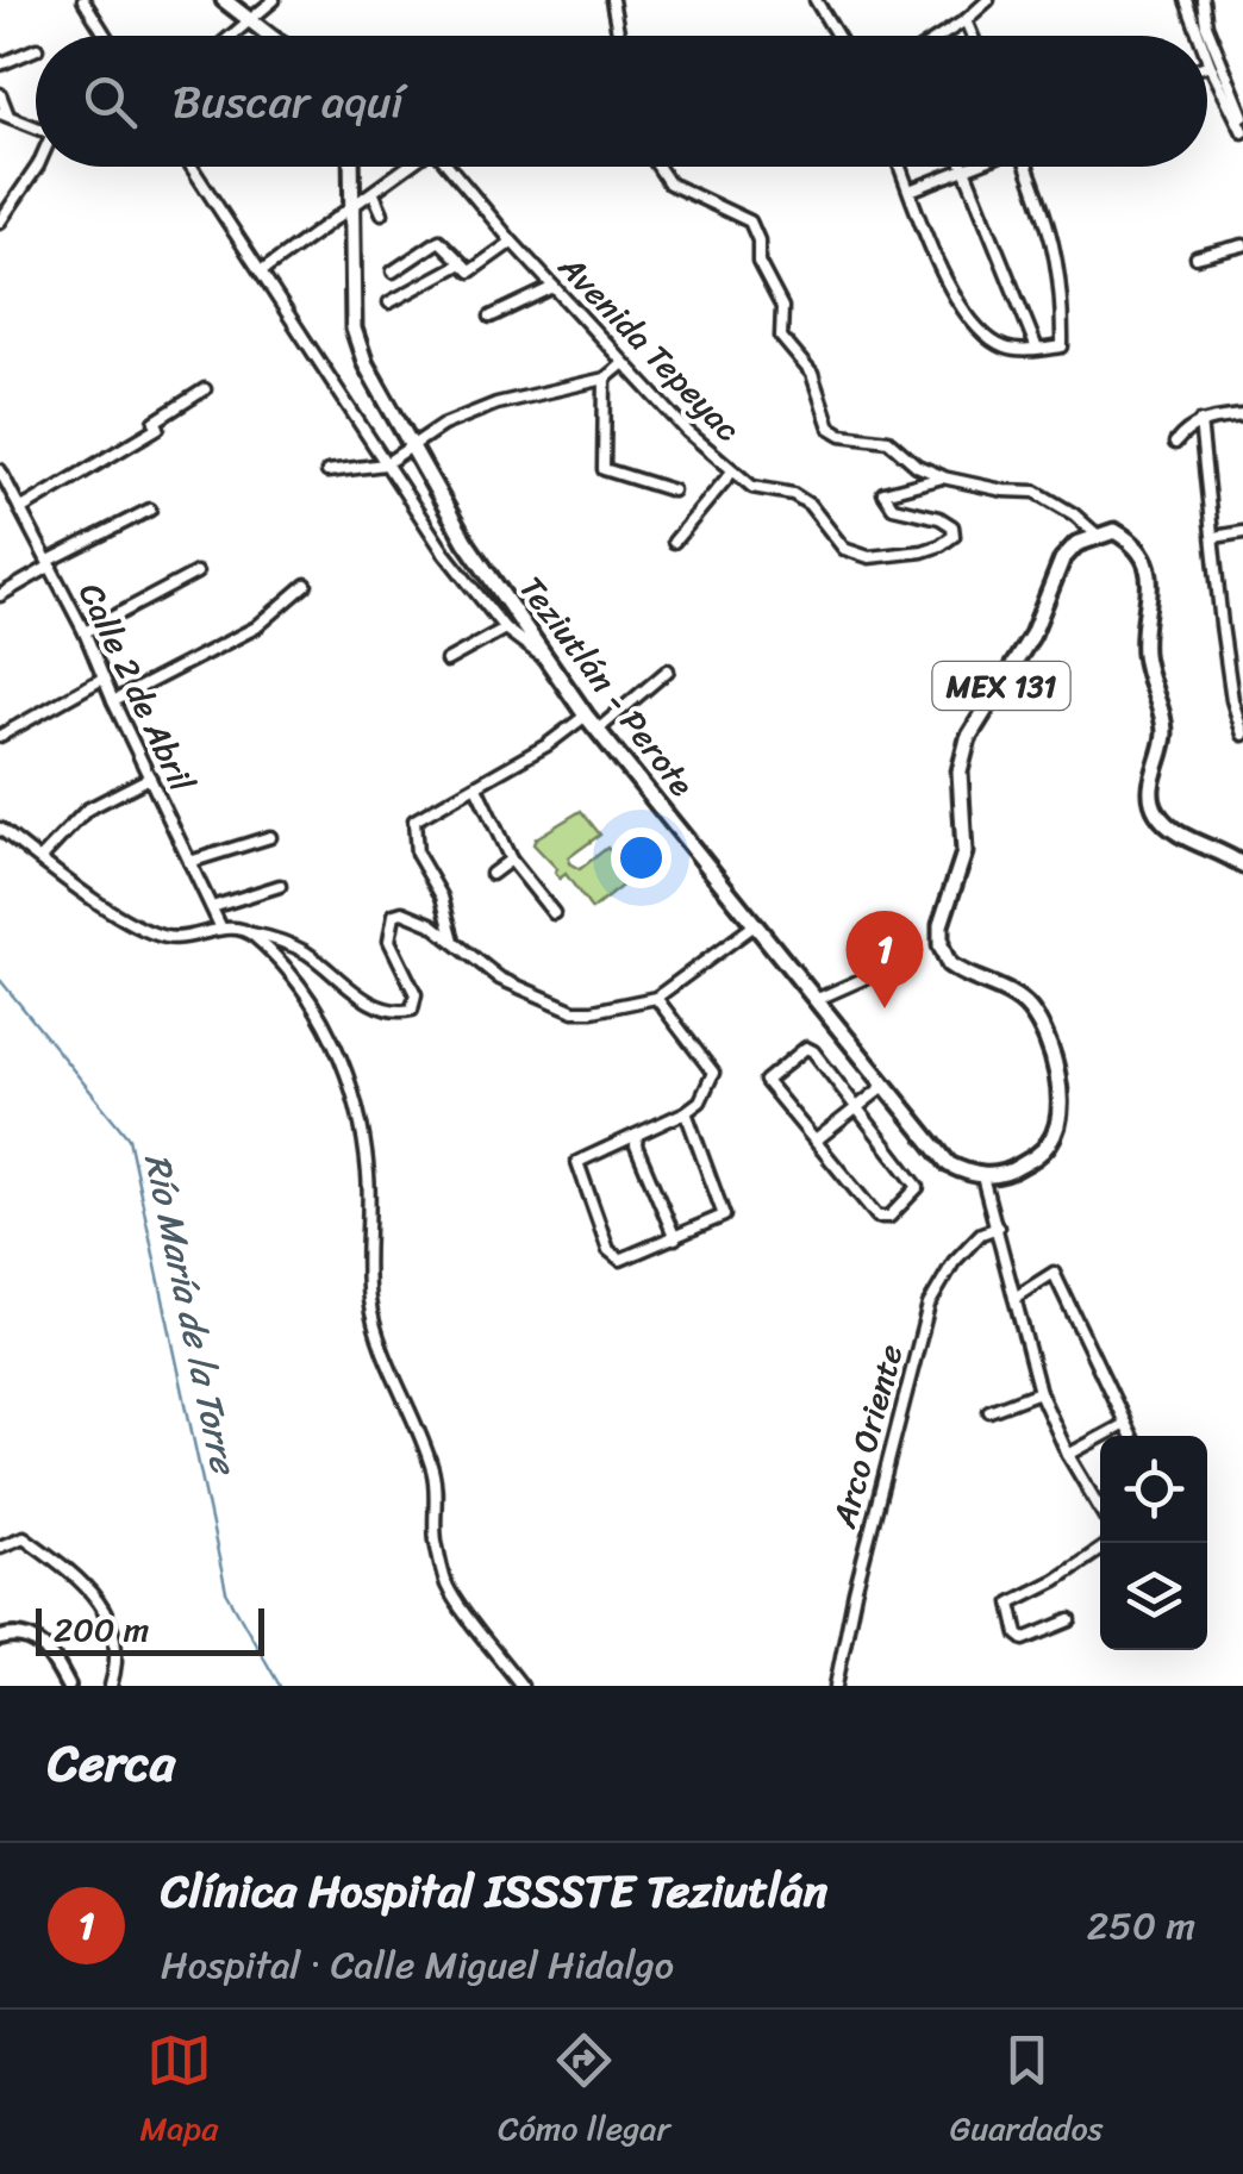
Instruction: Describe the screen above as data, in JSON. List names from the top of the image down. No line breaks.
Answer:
{"streets":{"main road":["Teziutlán - Perote","MEX 131"],"street":["Avenida Tepeyac","Calle 2 de Abril","Arco Oriente"]},"crossings":[["Avenida Tepeyac","MEX 131"],["Teziutlán - Perote","MEX 131"]],"water":["Río María de la Torre"],"scale_bar":"200 m","page":{"search":"Buscar aquí","pins":"1","scale":"200 m","heading":"Cerca","list":[{"mark":"1","name":"Clínica Hospital ISSSTE Teziutlán","note":"Hospital · Calle Miguel Hidalgo","value":"250 m"}],"nav":["Mapa","Cómo llegar","Guardados"]}}
